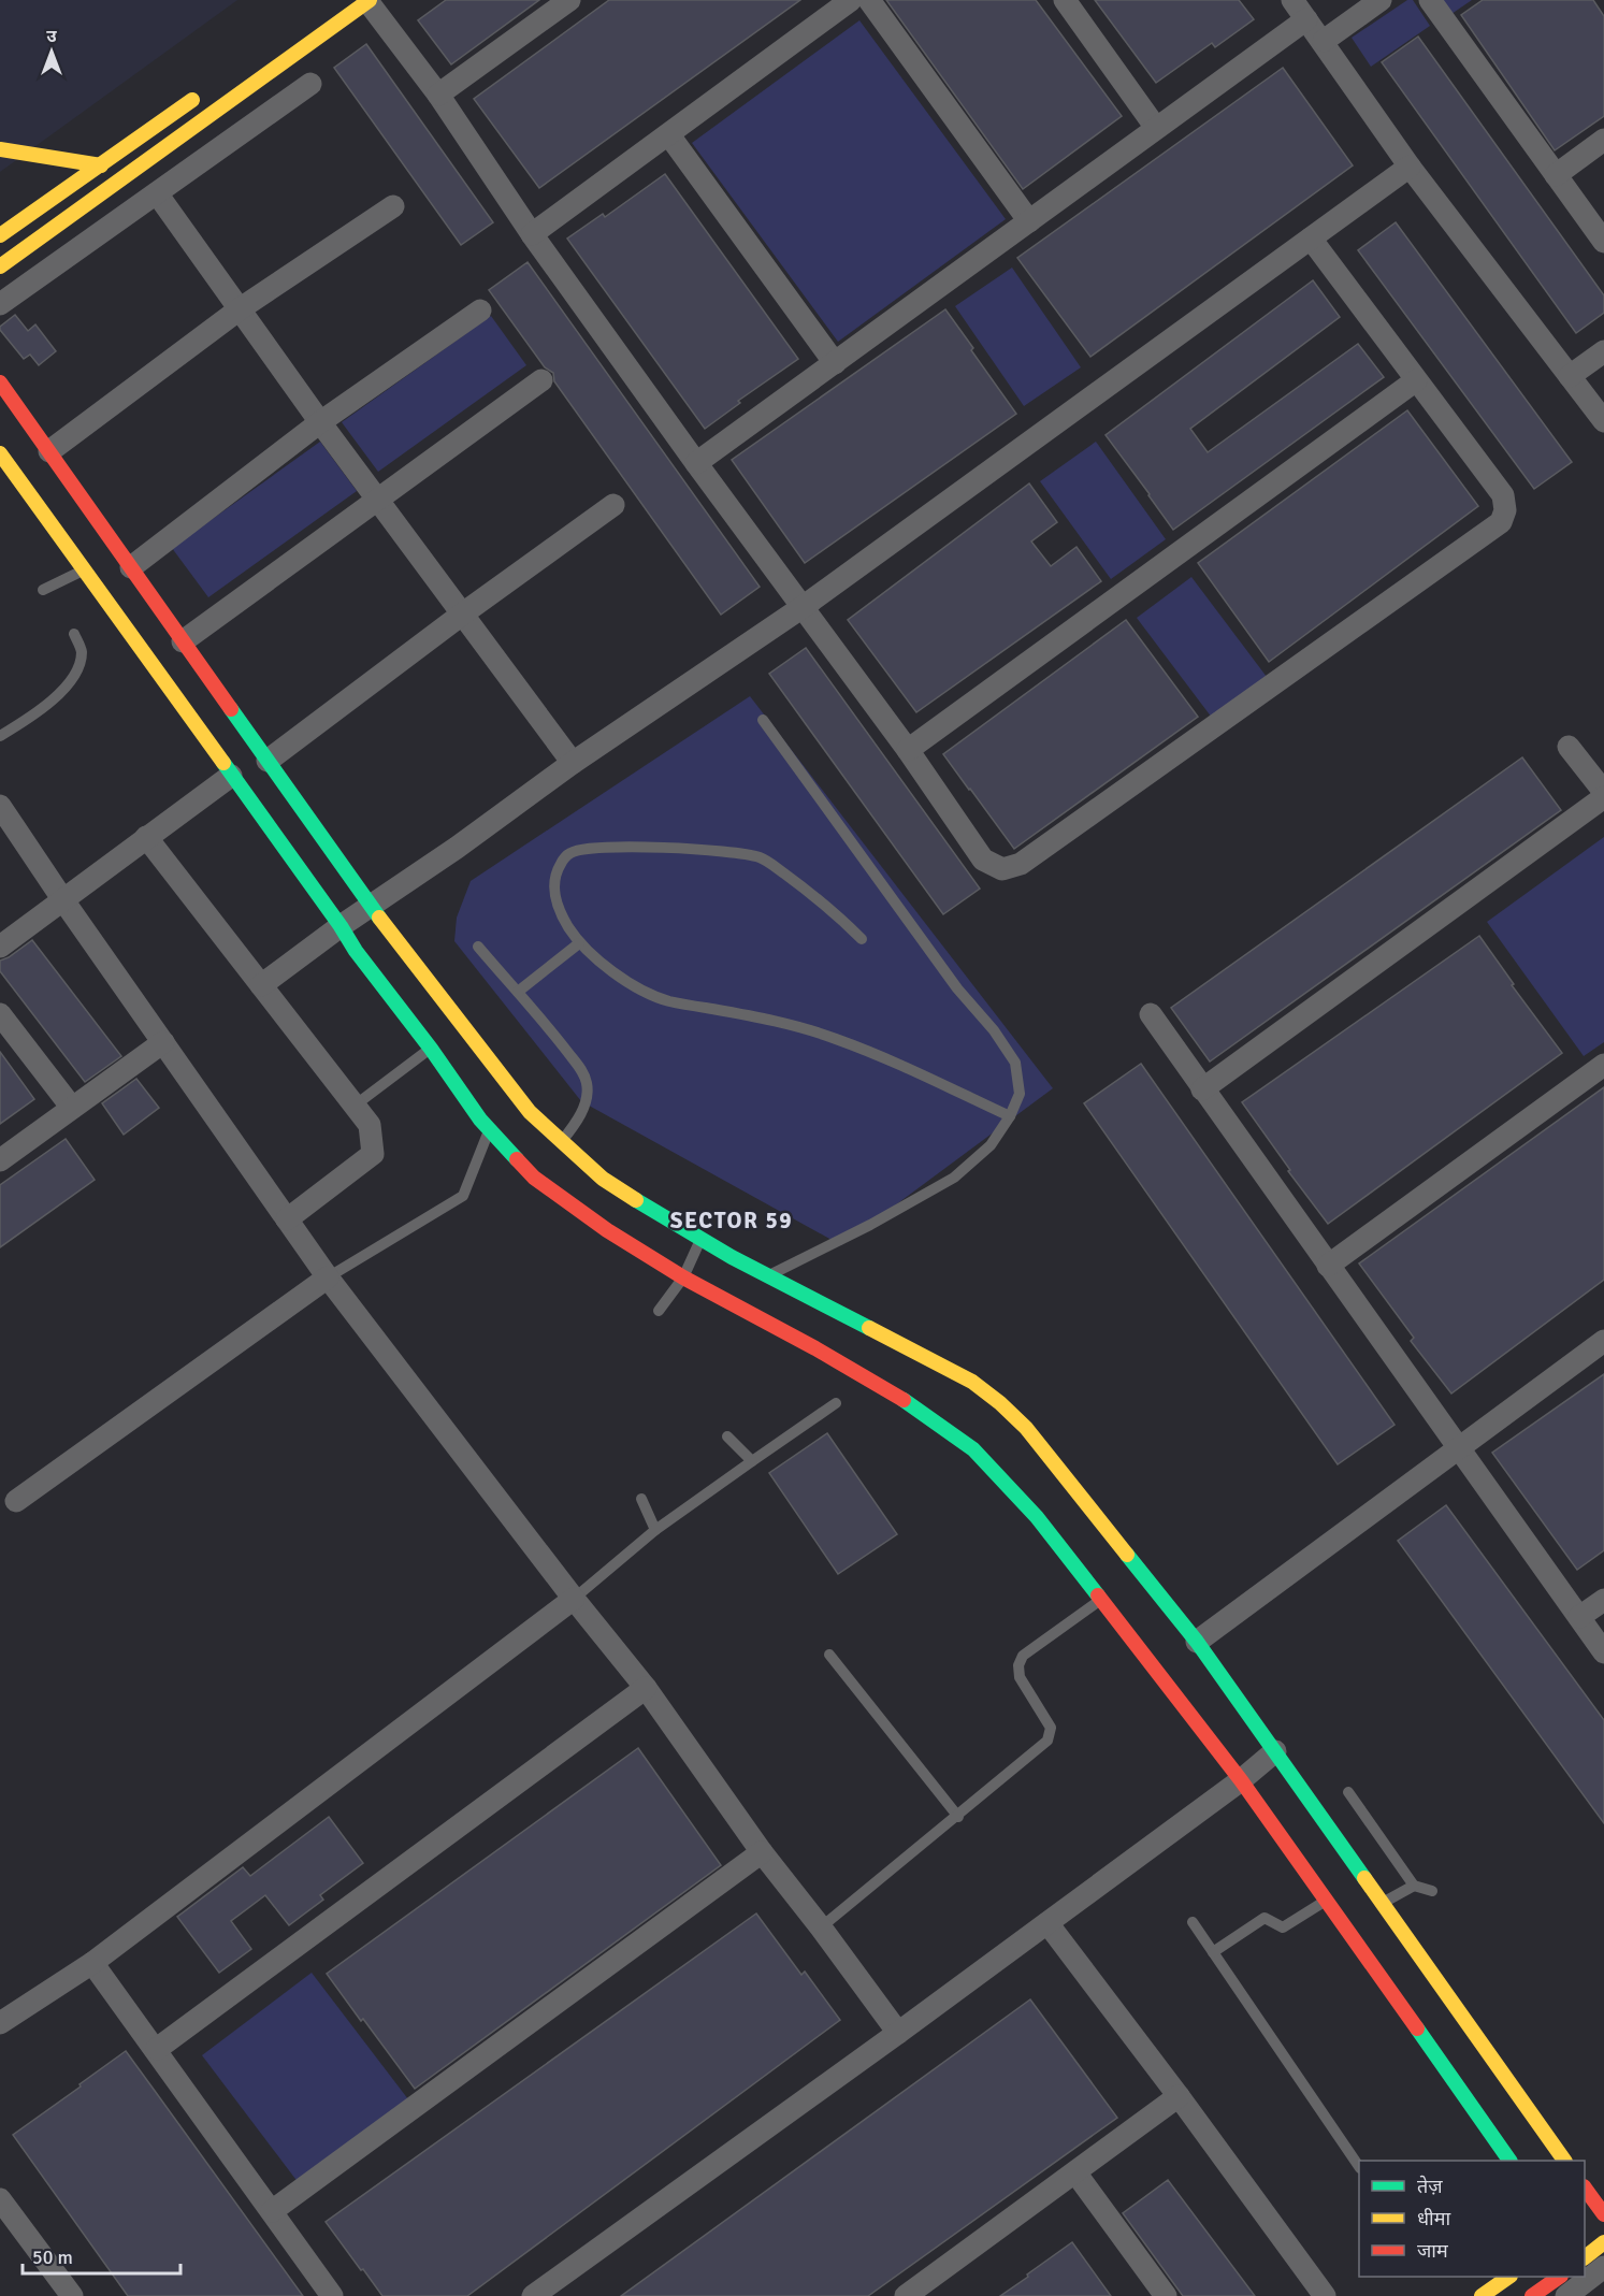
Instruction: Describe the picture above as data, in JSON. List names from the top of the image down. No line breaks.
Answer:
{"districts":["SECTOR 59"],"legend":["तेज़","धीमा","जाम"],"scale_bar":"50 m","north":"top"}
